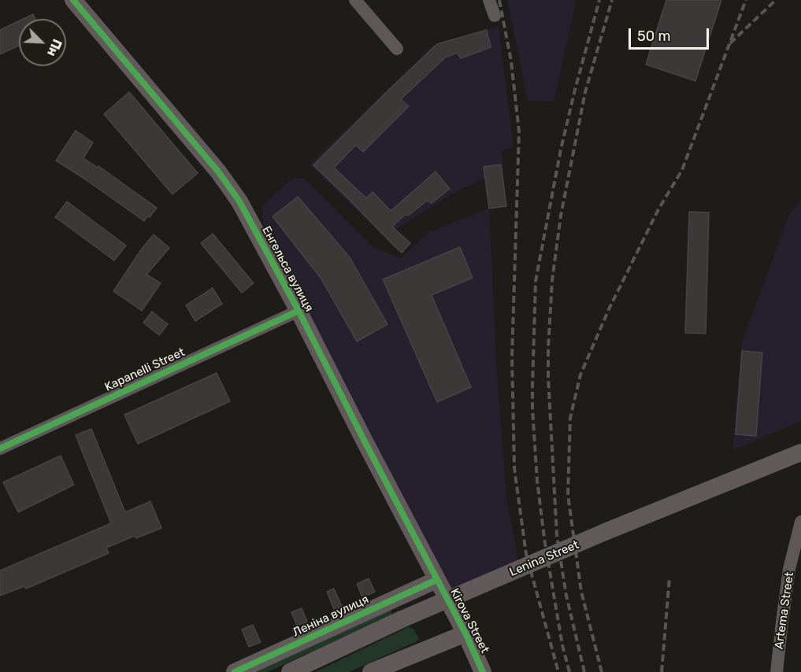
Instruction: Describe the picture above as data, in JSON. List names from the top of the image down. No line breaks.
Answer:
{"streets":{"street":["Енгельса вулиця","Kapanelli Street","Lenina Street","Artema Street","Леніна вулиця","Kirova Street"]},"crossings":[["Енгельса вулиця","Kapanelli Street"],["Енгельса вулиця","Леніна вулиця"],["Енгельса вулиця","Kirova Street"],["Леніна вулиця","Kirova Street"]],"scale_bar":"50 m","north":"bottom right"}
